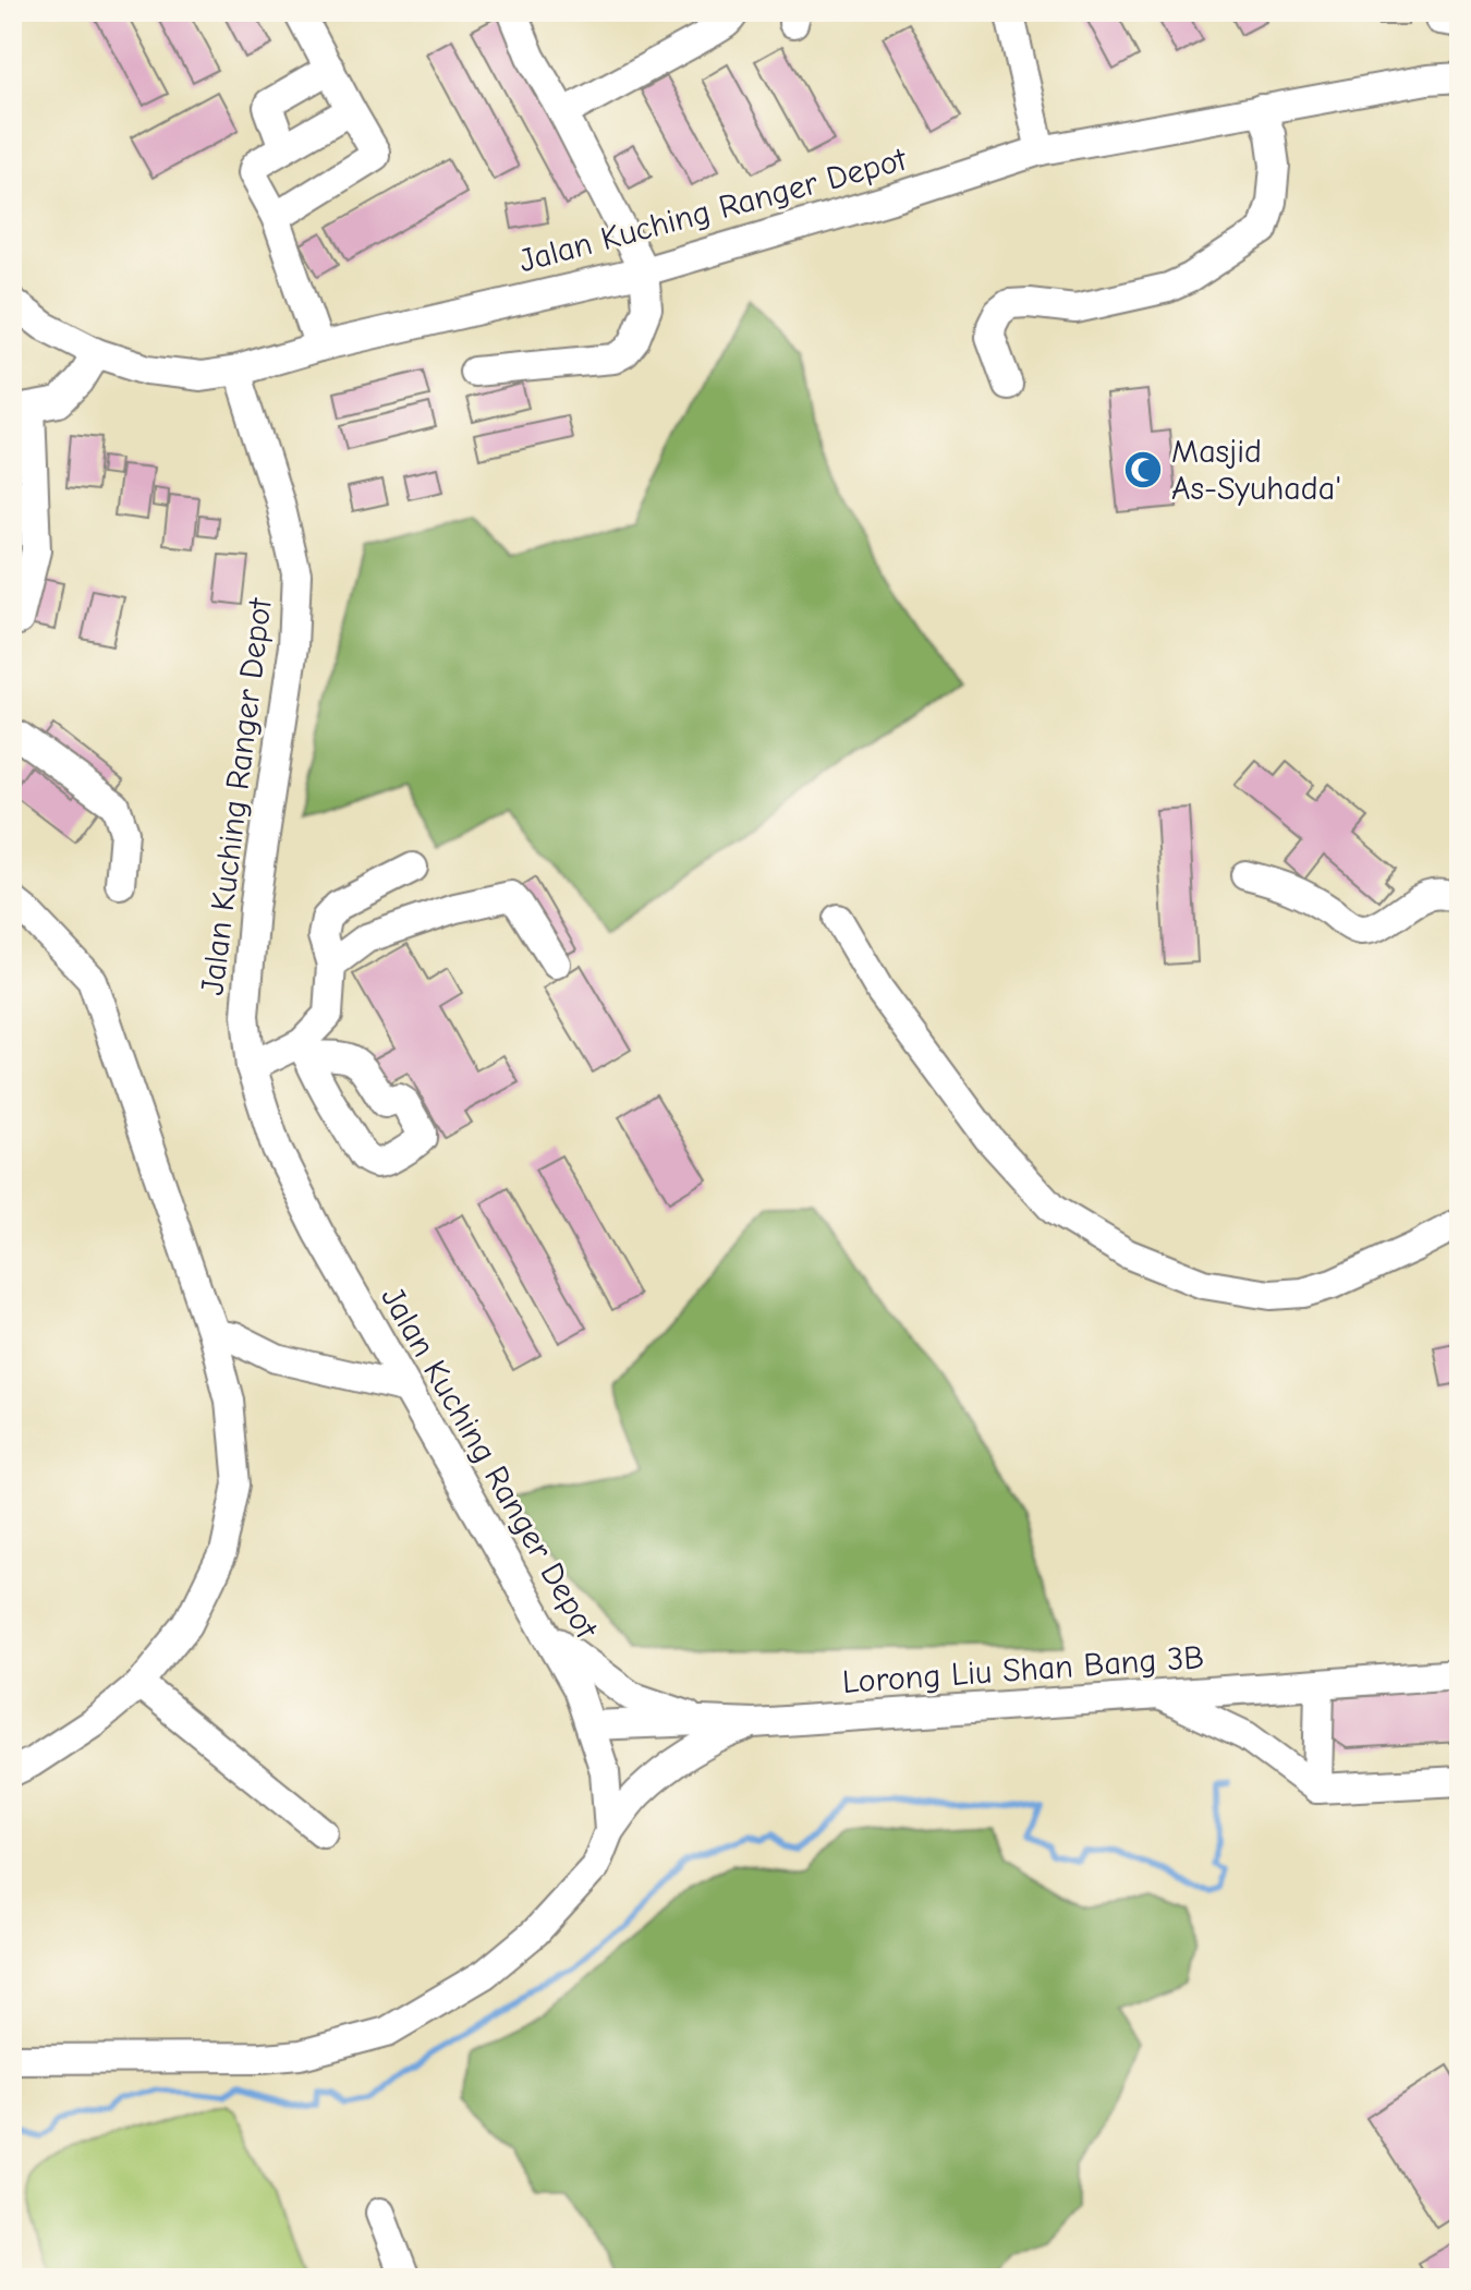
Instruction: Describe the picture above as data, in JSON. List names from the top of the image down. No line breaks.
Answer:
{"streets":{"street":["Jalan Kuching Ranger Depot","Lorong Liu Shan Bang 3B"]},"crossings":[["Jalan Kuching Ranger Depot","Lorong Liu Shan Bang 3B"]],"places":{"mosque":["Masjid As-Syuhada'"]}}
